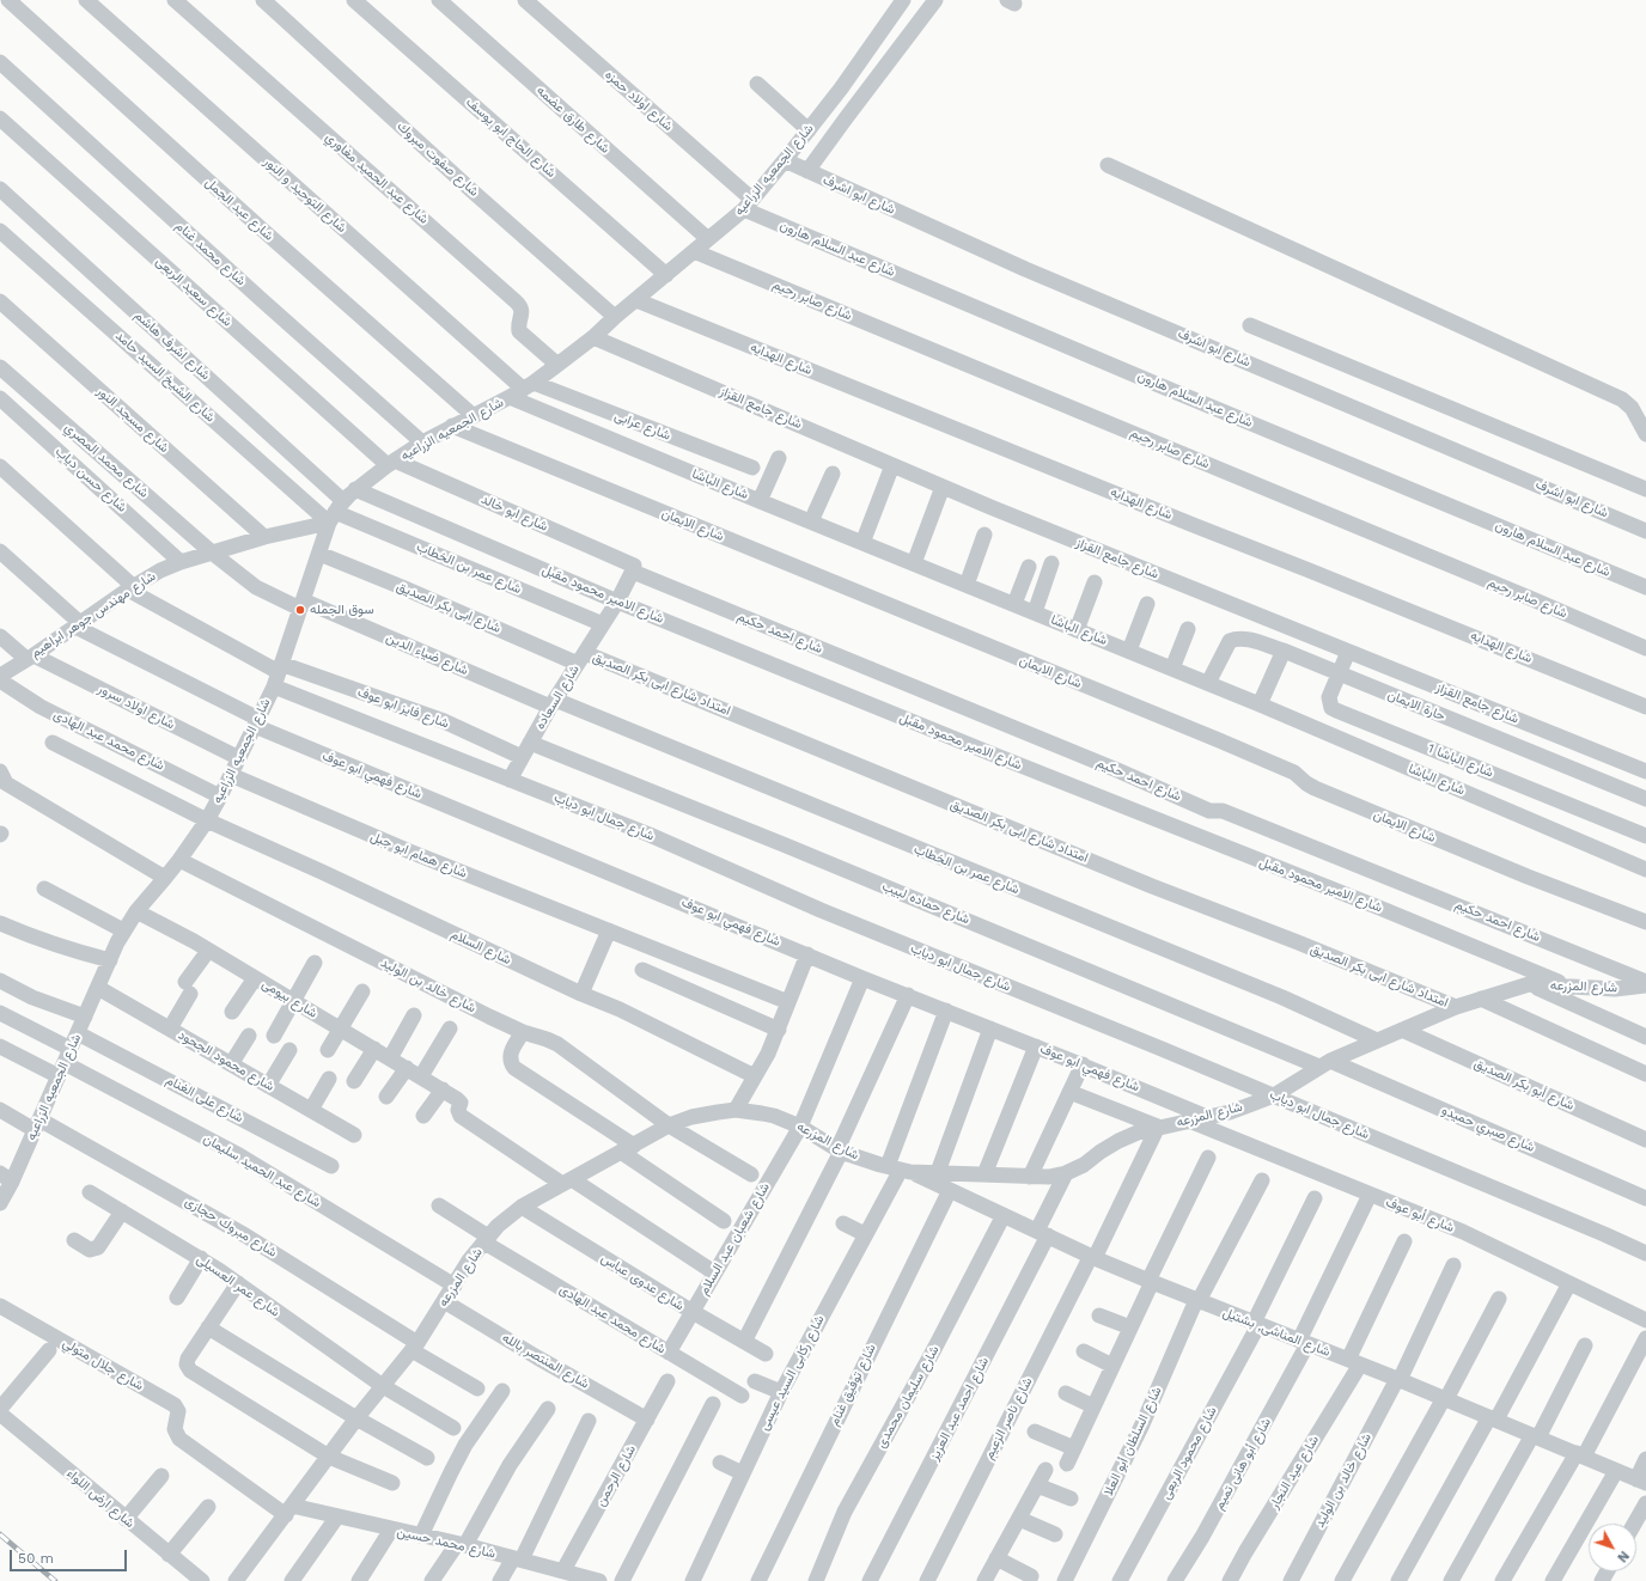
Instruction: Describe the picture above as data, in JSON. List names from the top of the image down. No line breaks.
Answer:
{"streets":{"street":["شارع اولاد حمزه","شارع طارق عضمه","شارع الحاج ابو يوسف","شارع صفوت مبروك","شارع الجمعيه الزراعيه","شارع عبد الحميد مغاوري","شارع التوحيد و النور","شارع ابو اشرف","شارع عيد الجمل","شارع عبد السلام هارون","شارع محمد غنام","شارع سعيد الربعى","شارع صابر رحيم","شارع اشرف هاشم","شارع الهدايه","شارع الشيخ السيد حامد","شارع جامع القزاز","شارع مسجد النور","شارع عرابى","شارع محمد المصري","شارع حسن دياب","شارع الباشا","شارع ابو خالد","شارع الايمان","شارع عمر بن الخطاب","شارع الامير محمود مقبل","شارع ابى بكر الصديق","شارع مهندس جوهر ابراهيم","شارع احمد حكيم","شارع ضياء الدين","امتداد شارع ابى بكر الصديق","شارع السعاده","حارة الايمان","شارع اولاد سرور","شارع فايز ابو عوف","شارع محمد عبد الهادى","شارع الباشا 1","شارع فهمي ابو عوف","شارع جمال ابو دياب","شارع همام ابو جبل","شارع حماده لبيب","شارع السلام","شارع خالد بن الوليد","شارع المزرعه","شارع بيومى","شارع محمود الجحود","شارع أبو بكر الصديق","شارع على الغنام","شارع صبري حميدو","شارع عبد الحميد سليمان","شارع أبو عوف","شارع مبروك حجازى","شارع شعبان عبد السلام","شارع عدوى عباس","شارع عمر العسيلى","شارع المناشى, بشتيل","شارع المنتصر بالله","شارع جلال متولي","شارع ركابى السيد عيسى","شارع توفيق غنام","شارع سليمان محمدى","شارع احمد عبد العزيز","شارع ناصر الزعيم","شارع السلطان أبو العلا","شارع محمود الربعى","شارع أبو هانى تميم","شارع عيد النجار","شارع الرحمن","شارع ارض اللواء","شارع محمد حسين"]},"crossings":[["شارع اولاد حمزه","شارع الجمعيه الزراعيه"],["شارع اولاد حمزه","شارع عبد السلام هارون"],["شارع طارق عضمه","شارع الجمعيه الزراعيه"],["شارع الحاج ابو يوسف","شارع الجمعيه الزراعيه"],["شارع صفوت مبروك","شارع الجمعيه الزراعيه"],["شارع الجمعيه الزراعيه","شارع عبد الحميد مغاوري"],["شارع الجمعيه الزراعيه","شارع التوحيد و النور"],["شارع الجمعيه الزراعيه","شارع ابو اشرف"],["شارع الجمعيه الزراعيه","شارع عيد الجمل"],["شارع الجمعيه الزراعيه","شارع عبد السلام هارون"],["شارع الجمعيه الزراعيه","شارع محمد غنام"],["شارع الجمعيه الزراعيه","شارع سعيد الربعى"],["شارع الجمعيه الزراعيه","شارع صابر رحيم"],["شارع الجمعيه الزراعيه","شارع اشرف هاشم"],["شارع الجمعيه الزراعيه","شارع الهدايه"],["شارع الجمعيه الزراعيه","شارع الشيخ السيد حامد"],["شارع الجمعيه الزراعيه","شارع جامع القزاز"],["شارع الجمعيه الزراعيه","شارع عرابى"],["شارع الجمعيه الزراعيه","شارع محمد المصري"],["شارع الجمعيه الزراعيه","شارع الباشا"],["شارع الجمعيه الزراعيه","شارع ابو خالد"],["شارع الجمعيه الزراعيه","شارع الايمان"],["شارع الجمعيه الزراعيه","شارع عمر بن الخطاب"],["شارع الجمعيه الزراعيه","شارع الامير محمود مقبل"],["شارع الجمعيه الزراعيه","شارع ابى بكر الصديق"],["شارع الجمعيه الزراعيه","شارع مهندس جوهر ابراهيم"],["شارع الجمعيه الزراعيه","شارع ضياء الدين"],["شارع الجمعيه الزراعيه","شارع اولاد سرور"],["شارع الجمعيه الزراعيه","شارع فايز ابو عوف"],["شارع الجمعيه الزراعيه","شارع محمد عبد الهادى"],["شارع الجمعيه الزراعيه","شارع فهمي ابو عوف"],["شارع الجمعيه الزراعيه","شارع جمال ابو دياب"],["شارع الجمعيه الزراعيه","شارع همام ابو جبل"],["شارع الجمعيه الزراعيه","شارع السلام"],["شارع الجمعيه الزراعيه","شارع خالد بن الوليد"],["شارع الجمعيه الزراعيه","شارع بيومى"],["شارع الجمعيه الزراعيه","شارع محمود الجحود"],["شارع الجمعيه الزراعيه","شارع على الغنام"],["شارع الجمعيه الزراعيه","شارع عبد الحميد سليمان"],["شارع الجمعيه الزراعيه","شارع مبروك حجازى"],["شارع التوحيد و النور","شارع عرابى"],["شارع التوحيد و النور","شارع الباشا"],["شارع سعيد الربعى","شارع ابو خالد"],["شارع اشرف هاشم","شارع الشيخ السيد حامد"],["شارع اشرف هاشم","شارع عمر بن الخطاب"],["شارع اشرف هاشم","شارع مهندس جوهر ابراهيم"],["شارع الشيخ السيد حامد","شارع عمر بن الخطاب"],["شارع الشيخ السيد حامد","شارع مهندس جوهر ابراهيم"],["شارع جامع القزاز","شارع الباشا 1"],["شارع مسجد النور","شارع مهندس جوهر ابراهيم"],["شارع عرابى","شارع الباشا"],["شارع محمد المصري","شارع مهندس جوهر ابراهيم"],["شارع محمد المصري","شارع ضياء الدين"],["شارع حسن دياب","شارع مهندس جوهر ابراهيم"],["شارع الباشا","حارة الايمان"],["شارع ابو خالد","شارع احمد حكيم"],["شارع ابو خالد","شارع السعاده"],["شارع عمر بن الخطاب","شارع مهندس جوهر ابراهيم"],["شارع عمر بن الخطاب","شارع ضياء الدين"],["شارع عمر بن الخطاب","شارع السعاده"],["شارع عمر بن الخطاب","شارع المزرعه"],["شارع الامير محمود مقبل","شارع السعاده"],["شارع الامير محمود مقبل","شارع المزرعه"],["شارع ابى بكر الصديق","امتداد شارع ابى بكر الصديق"],["شارع ابى بكر الصديق","شارع السعاده"],["شارع مهندس جوهر ابراهيم","شارع اولاد سرور"],["شارع مهندس جوهر ابراهيم","شارع فهمي ابو عوف"],["شارع احمد حكيم","شارع السعاده"],["شارع ضياء الدين","شارع السعاده"],["امتداد شارع ابى بكر الصديق","شارع السعاده"],["امتداد شارع ابى بكر الصديق","شارع المزرعه"],["شارع السعاده","شارع فايز ابو عوف"],["شارع السعاده","شارع جمال ابو دياب"],["شارع السعاده","شارع حماده لبيب"],["حارة الايمان","شارع الباشا 1"],["شارع فايز ابو عوف","شارع جمال ابو دياب"],["شارع محمد عبد الهادى","شارع المزرعه"],["شارع محمد عبد الهادى","شارع شعبان عبد السلام"],["شارع فهمي ابو عوف","شارع المزرعه"],["شارع فهمي ابو عوف","شارع شعبان عبد السلام"],["شارع فهمي ابو عوف","شارع ركابى السيد عيسى"],["شارع جمال ابو دياب","شارع المزرعه"],["شارع حماده لبيب","شارع المزرعه"],["شارع حماده لبيب","شارع صبري حميدو"],["شارع خالد بن الوليد","شارع المزرعه"],["شارع خالد بن الوليد","شارع المناشى, بشتيل"],["شارع المزرعه","شارع بيومى"],["شارع المزرعه","شارع أبو بكر الصديق"],["شارع المزرعه","شارع صبري حميدو"],["شارع المزرعه","شارع عبد الحميد سليمان"],["شارع المزرعه","شارع أبو عوف"],["شارع المزرعه","شارع مبروك حجازى"],["شارع المزرعه","شارع شعبان عبد السلام"],["شارع المزرعه","شارع عدوى عباس"],["شارع المزرعه","شارع عمر العسيلى"],["شارع المزرعه","شارع المناشى, بشتيل"],["شارع المزرعه","شارع المنتصر بالله"],["شارع المزرعه","شارع جلال متولي"],["شارع المزرعه","شارع ركابى السيد عيسى"],["شارع المزرعه","شارع احمد عبد العزيز"],["شارع المزرعه","شارع ناصر الزعيم"],["شارع المزرعه","شارع محمد حسين"],["شارع أبو عوف","شارع أبو هانى تميم"],["شارع شعبان عبد السلام","شارع عدوى عباس"],["شارع المناشى, بشتيل","شارع ركابى السيد عيسى"],["شارع المناشى, بشتيل","شارع توفيق غنام"],["شارع المناشى, بشتيل","شارع سليمان محمدى"],["شارع المناشى, بشتيل","شارع احمد عبد العزيز"],["شارع المناشى, بشتيل","شارع ناصر الزعيم"],["شارع المناشى, بشتيل","شارع السلطان أبو العلا"],["شارع المناشى, بشتيل","شارع محمود الربعى"],["شارع المناشى, بشتيل","شارع أبو هانى تميم"],["شارع المناشى, بشتيل","شارع عيد النجار"],["شارع المنتصر بالله","شارع الرحمن"],["شارع جلال متولي","شارع محمد حسين"],["شارع الرحمن","شارع محمد حسين"]],"places":["سوق الجمله"],"scale_bar":"50 m","north":"bottom right"}
